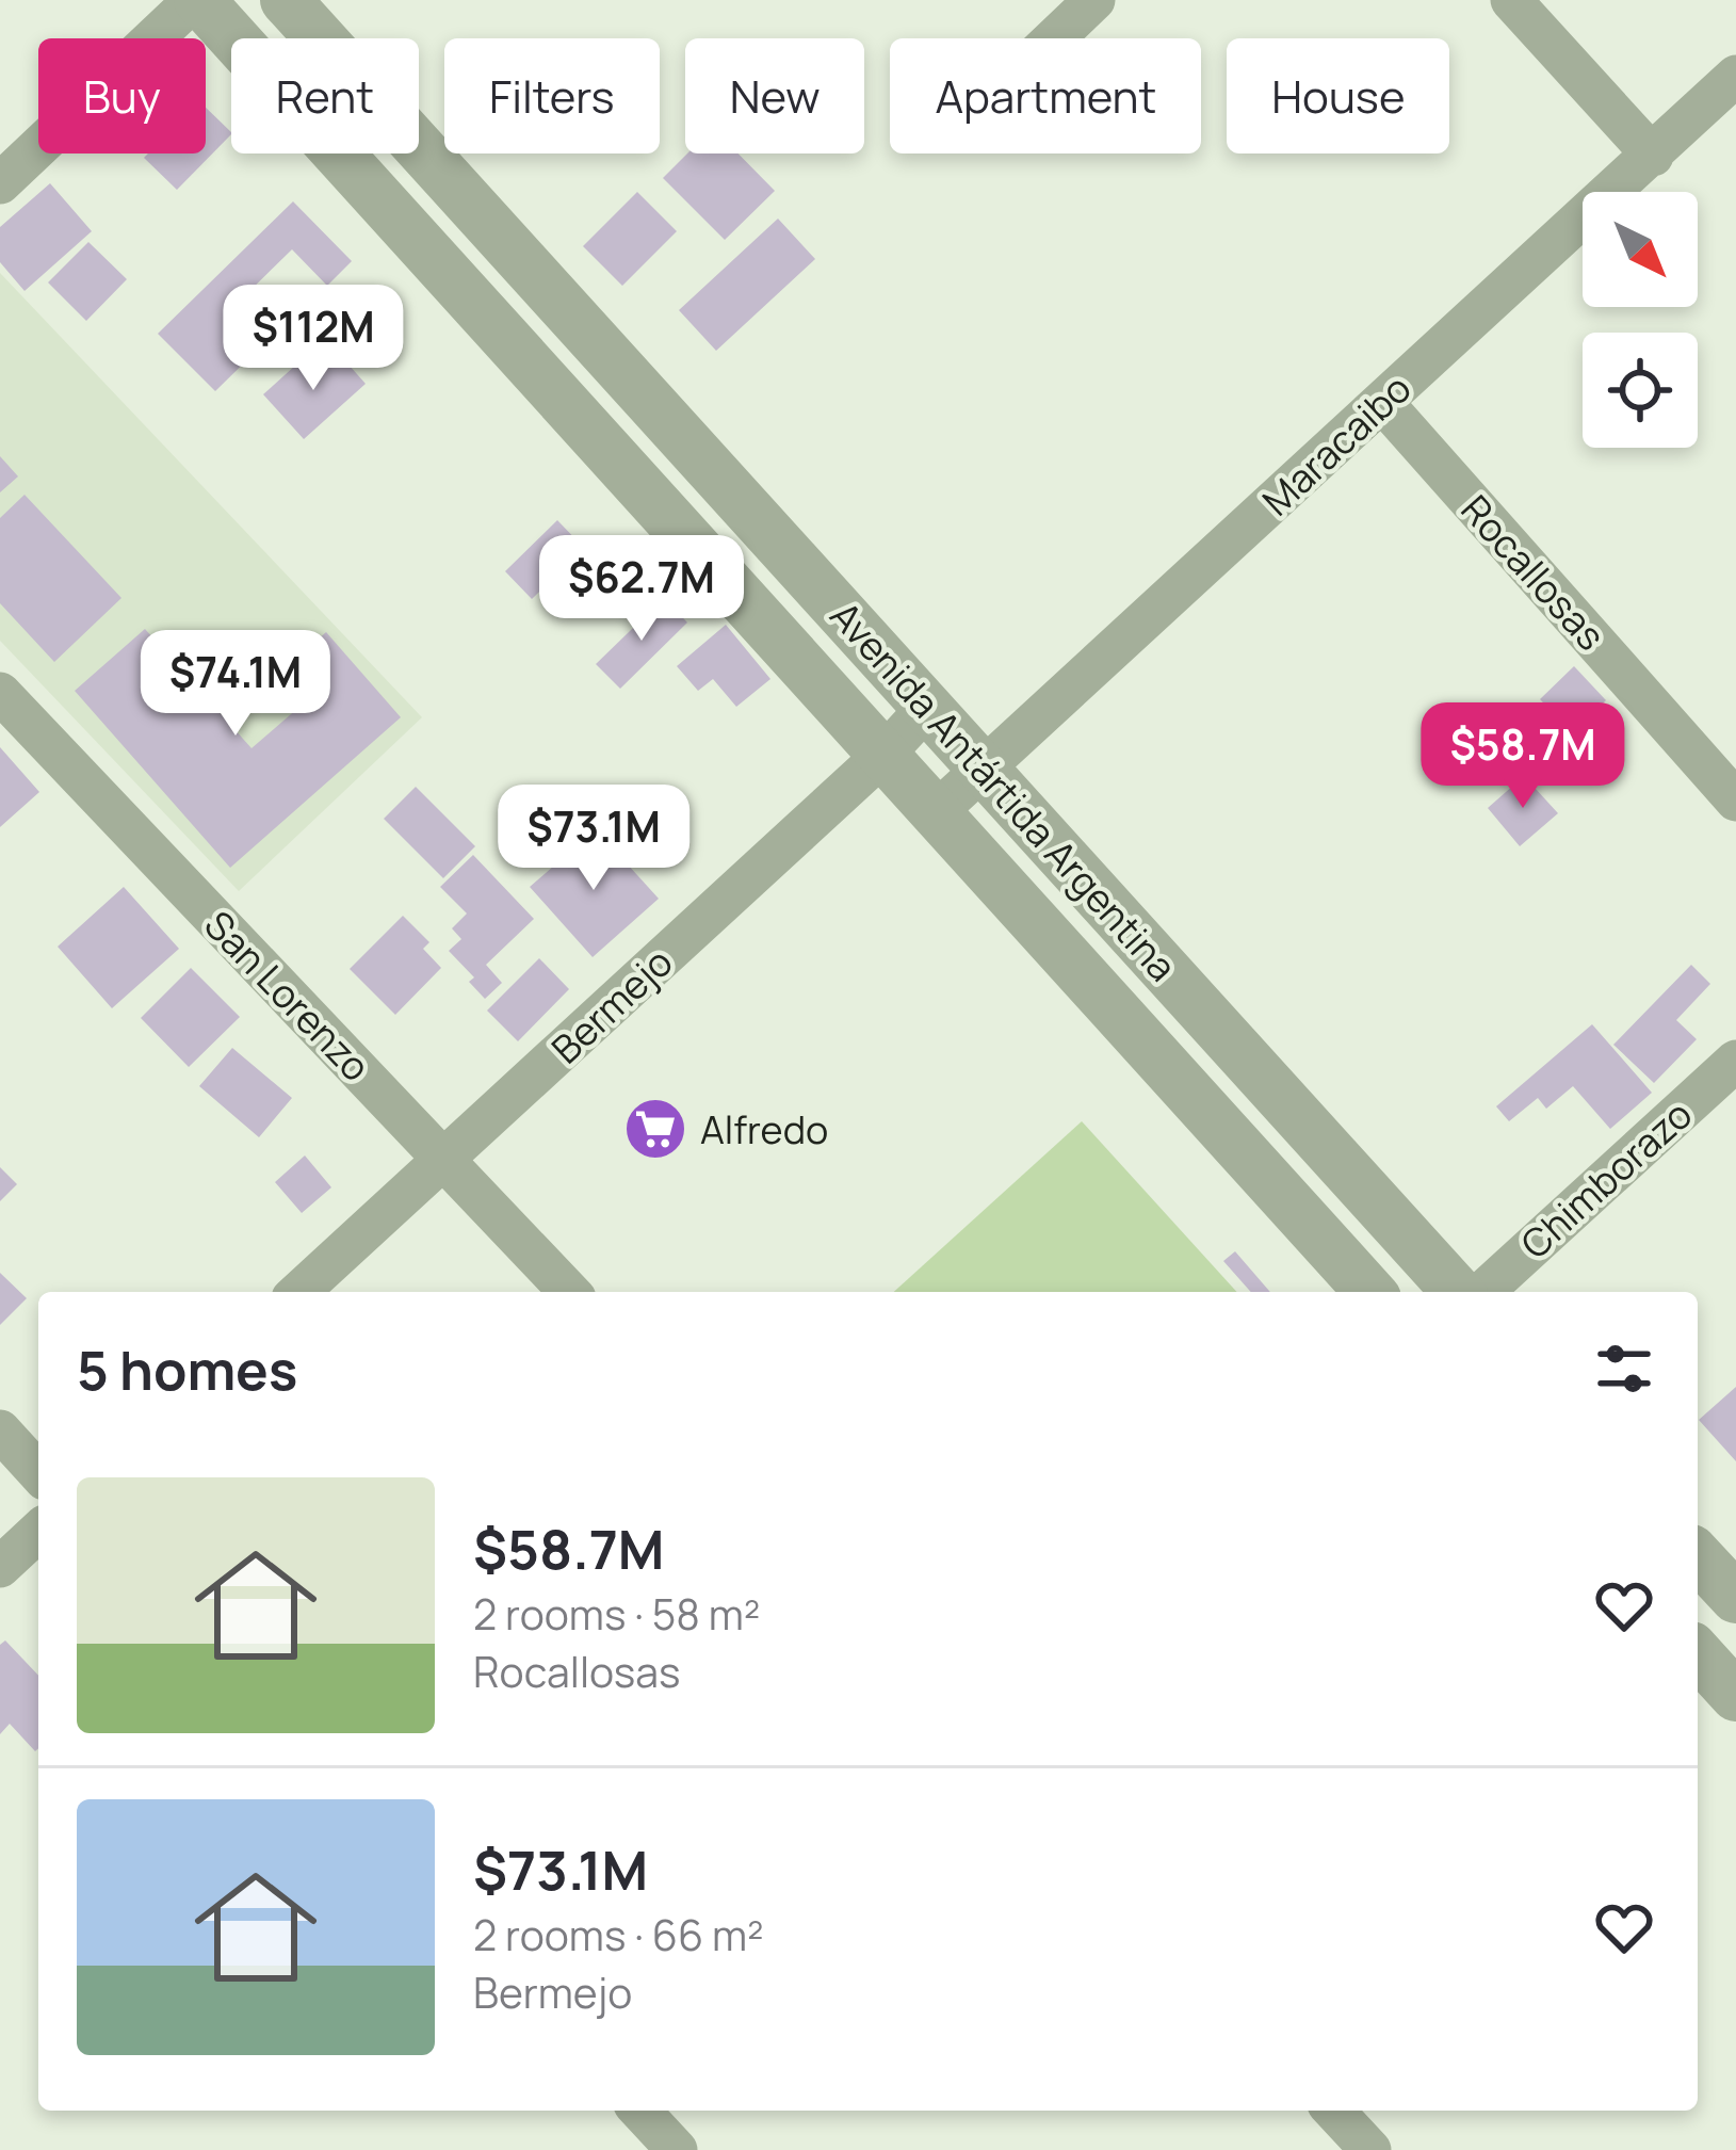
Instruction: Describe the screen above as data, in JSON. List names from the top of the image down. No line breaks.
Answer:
{"streets":{"street":["Maracaibo","Rocallosas","Avenida Antártida Argentina","San Lorenzo","Bermejo","Chimborazo"]},"crossings":[["Maracaibo","Rocallosas"],["Maracaibo","Avenida Antártida Argentina"],["Avenida Antártida Argentina","Bermejo"],["San Lorenzo","Bermejo"]],"places":{"supermarket":["Alfredo"]},"north":"bottom right","page":{"chip":["Buy","Rent","Filters","New","Apartment","House"],"price":["$112M","$62.7M","$74.1M","$58.7M","$73.1M"],"heading":"5 homes","list":[{"name":"$58.7M","note":"2 rooms · 58 m² · Rocallosas"},{"name":"$73.1M","note":"2 rooms · 66 m² · Bermejo"}]}}
